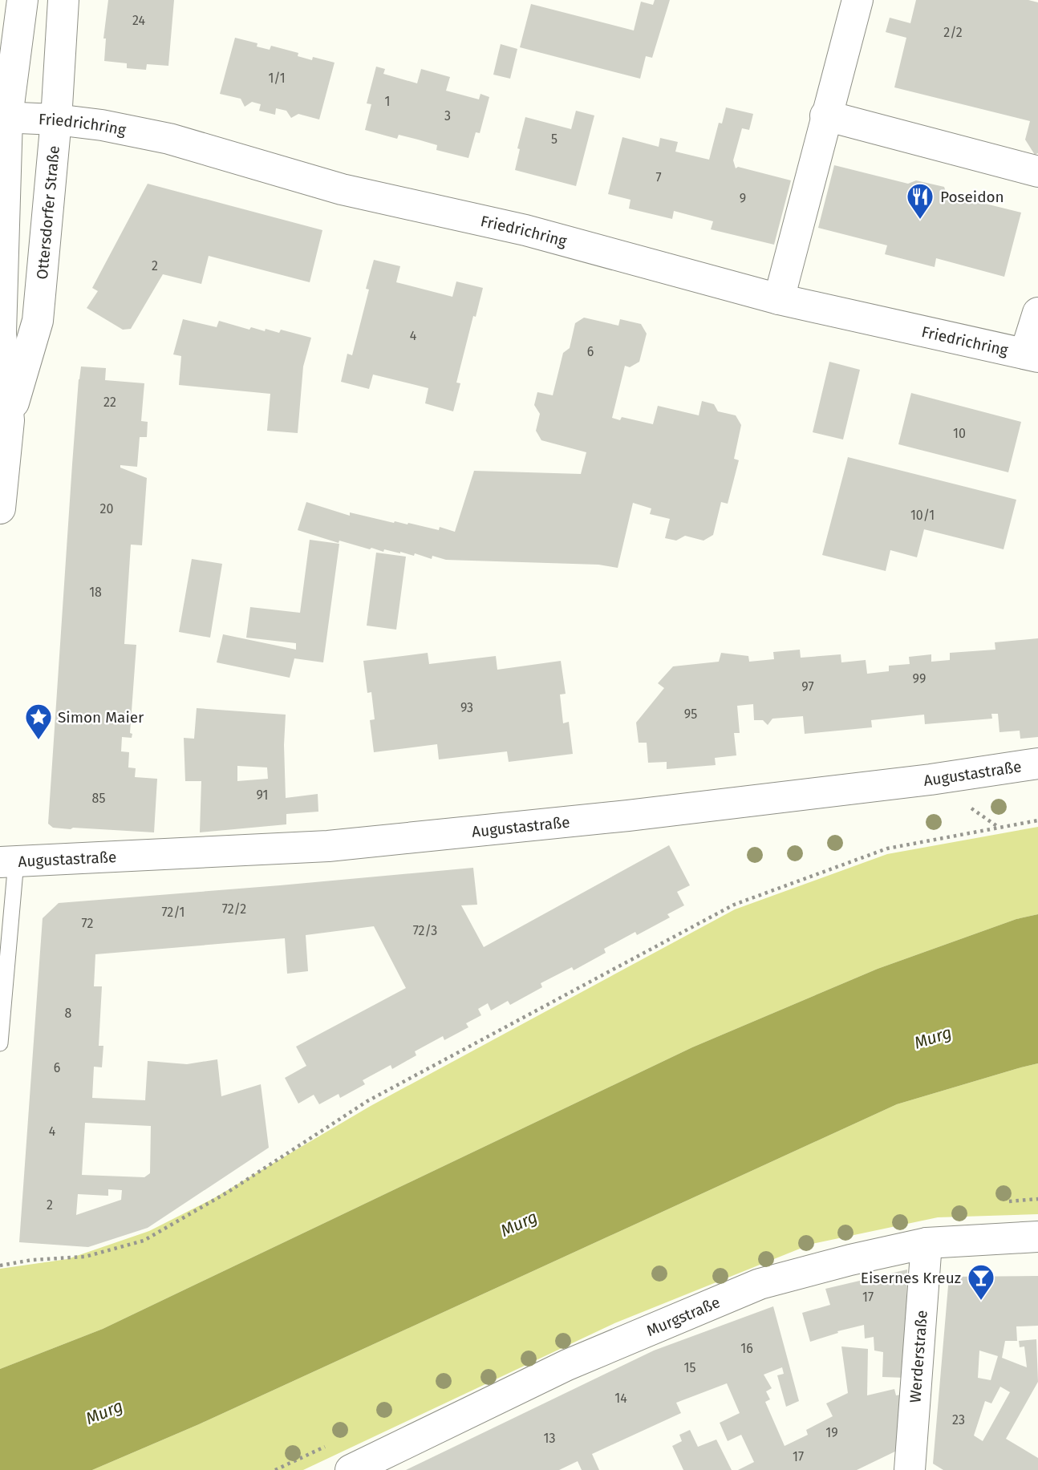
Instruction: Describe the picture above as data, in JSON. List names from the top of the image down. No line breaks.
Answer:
{"streets":{"street":["Friedrichring","Ottersdorfer Straße","Augustastraße","Murgstraße","Werderstraße"]},"crossings":[["Friedrichring","Ottersdorfer Straße"],["Murgstraße","Werderstraße"]],"water":["Murg"],"places":{"restaurant":["Poseidon"],"place":["Simon Maier"],"bar":["Eisernes Kreuz"]},"house_numbers":["24","2/2","1/1","1","3","5","7","9","2","4","6","22","10","20","10/1","18","99","97","93","95","91","85","72/2","72/1","72","72/3","8","6","4","2","17","16","15","14","23","19","13","17"]}
